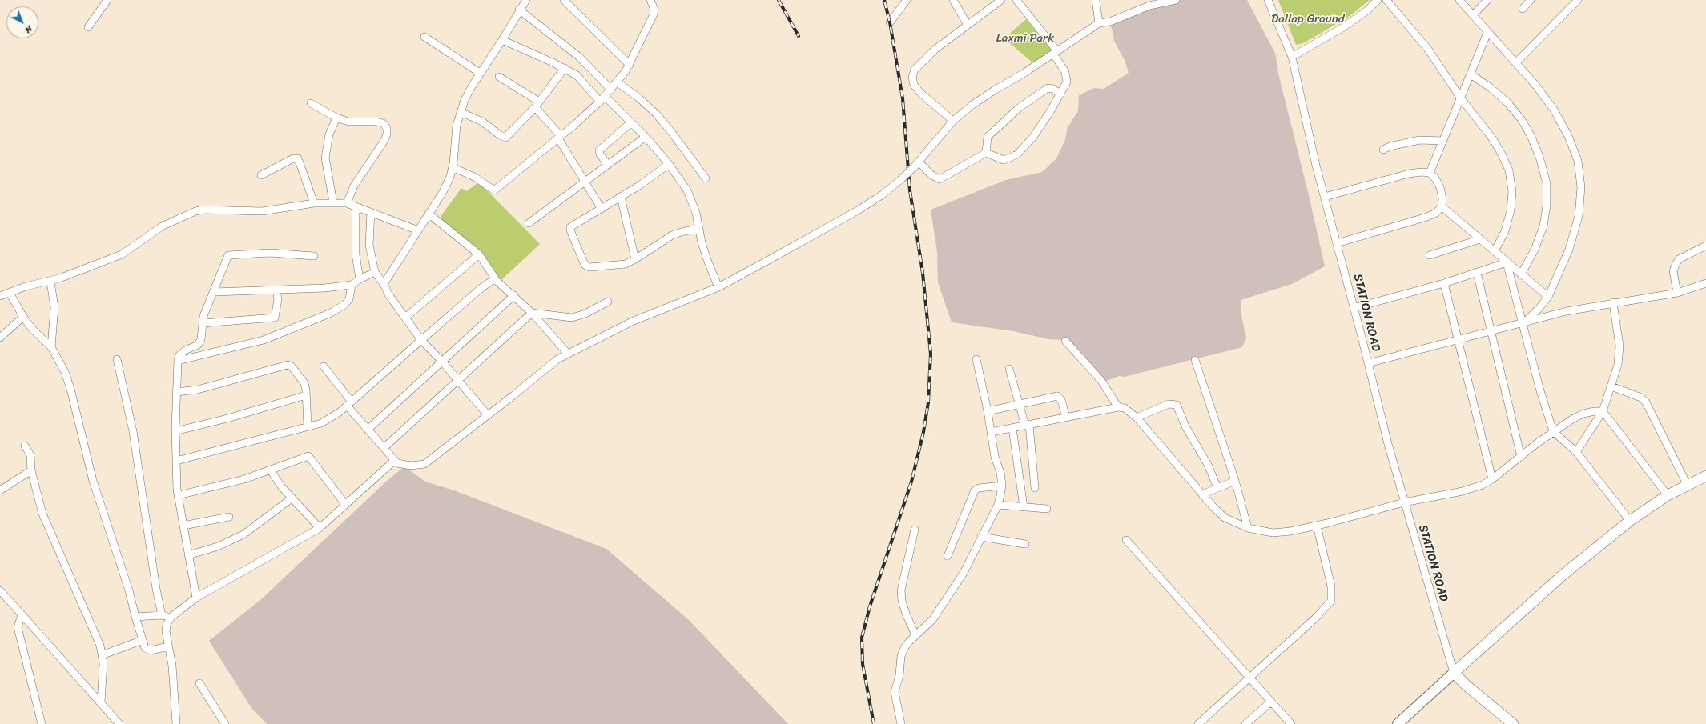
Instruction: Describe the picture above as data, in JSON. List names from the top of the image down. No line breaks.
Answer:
{"streets":{"street":["STATION ROAD"]},"parks":["Dallap Ground","Laxmi Park"],"north":"bottom right"}
